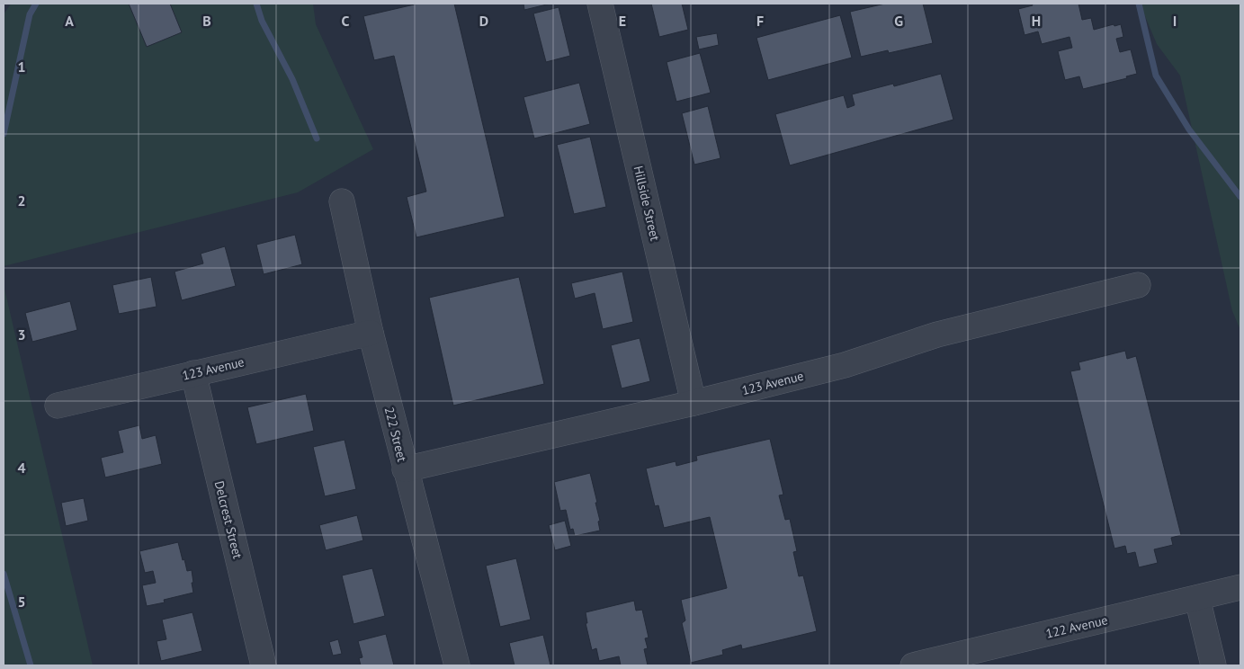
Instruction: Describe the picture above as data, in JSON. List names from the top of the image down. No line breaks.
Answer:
{"streets":{"street":["Hillside Street","123 Avenue","222 Street","Delcrest Street","122 Avenue"]},"crossings":[["Hillside Street","123 Avenue"],["123 Avenue","222 Street"],["123 Avenue","Delcrest Street"]],"grid":{"columns":["A","B","C","D","E","F","G","H","I"],"rows":["1","2","3","4","5"]}}
